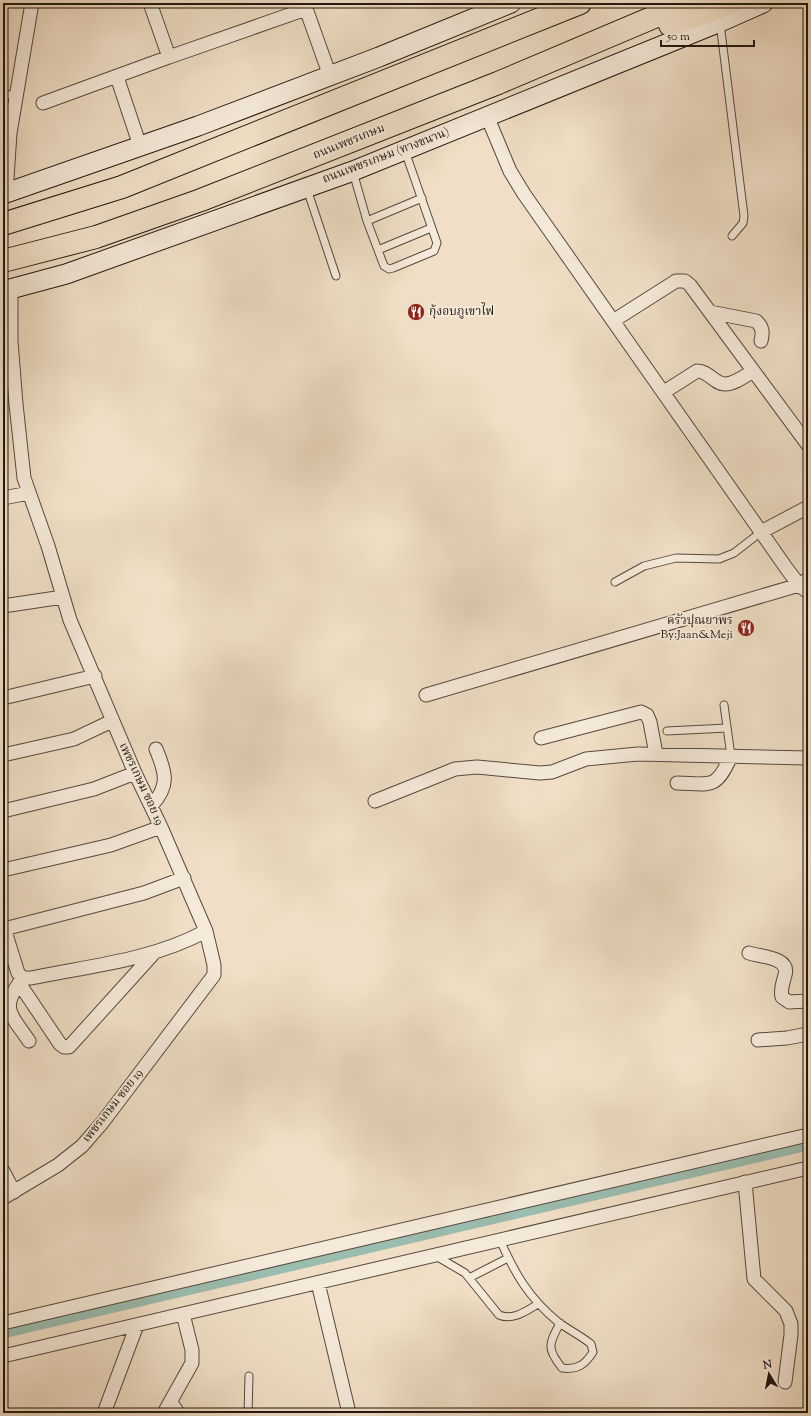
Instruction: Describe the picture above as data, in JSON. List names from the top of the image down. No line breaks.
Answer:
{"streets":{"highway":["ถนนเพชรเกษม"],"main road":["ถนนเพชรเกษม (ทางขนาน)"],"street":["เพชรเกษม ซอย 19"]},"crossings":[["ถนนเพชรเกษม (ทางขนาน)","เพชรเกษม ซอย 19"]],"places":{"restaurant":["กุ้งอบภูเขาไฟ","ครัวปุณยาพร By:Jaan&Meji"]},"scale_bar":"50 m","north":"top"}
